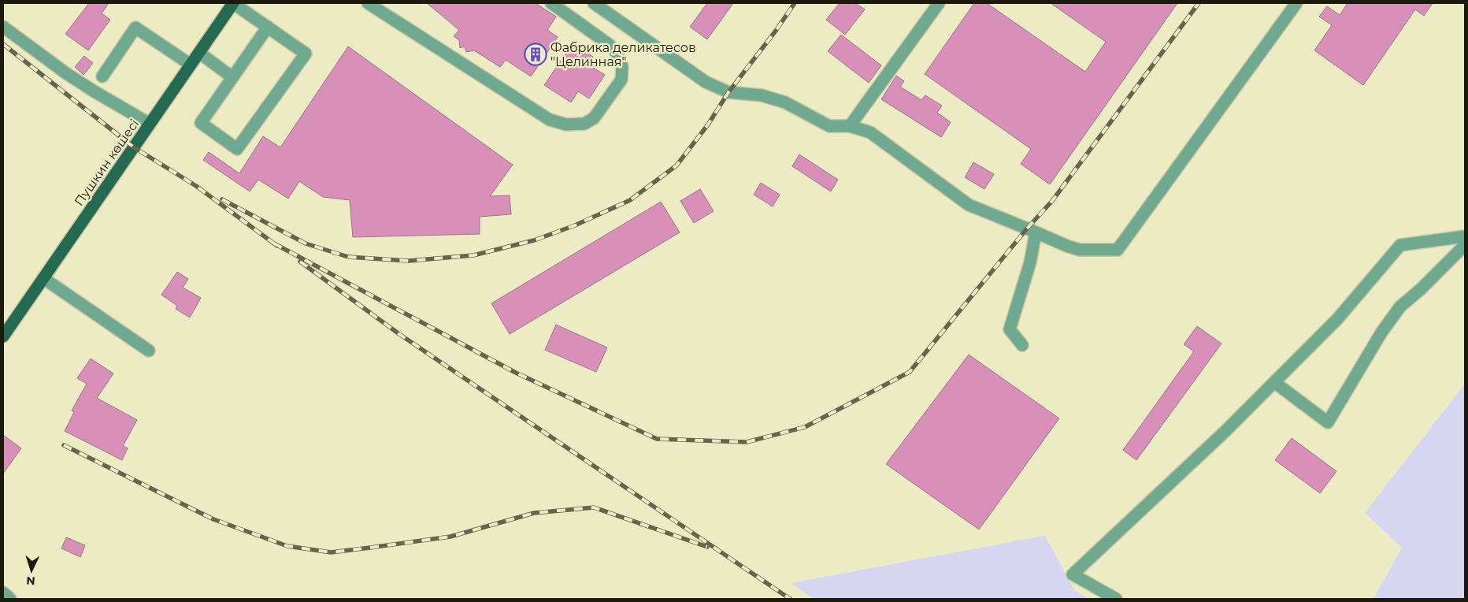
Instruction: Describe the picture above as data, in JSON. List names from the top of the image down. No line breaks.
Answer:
{"streets":{"main road":["Пушкин көшесі"]},"places":{"building":["Фабрика деликатесов \"Целинная\""]},"north":"bottom"}
